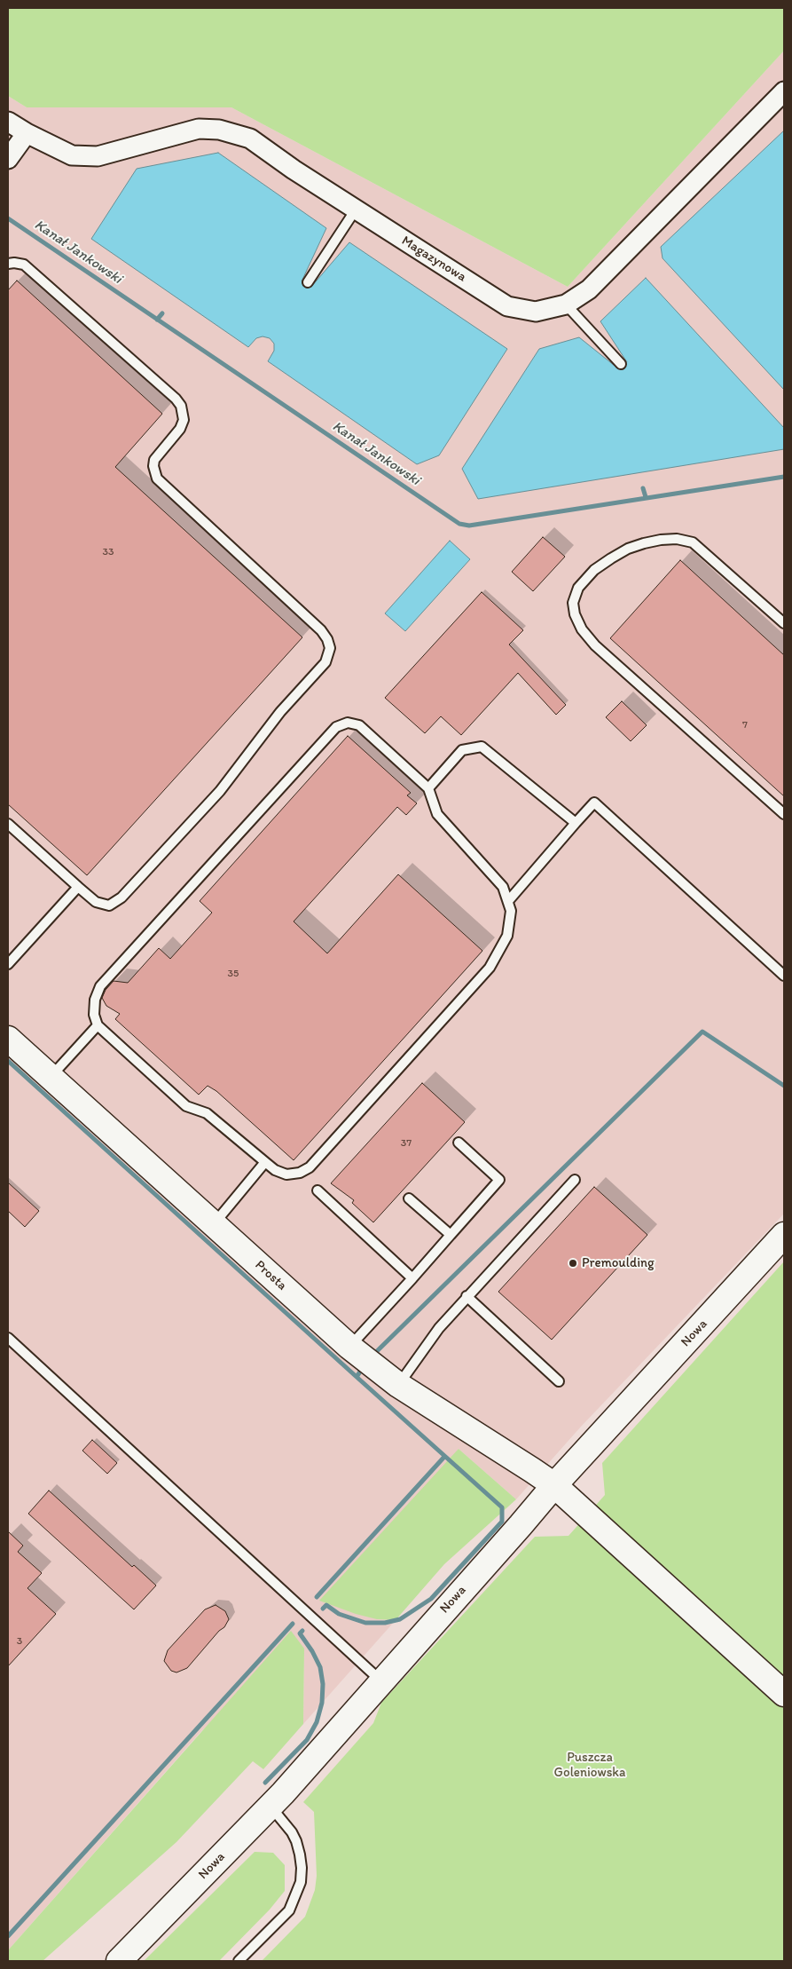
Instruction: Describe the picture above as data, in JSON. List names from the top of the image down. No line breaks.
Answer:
{"streets":{"street":["Magazynowa","Prosta","Nowa"]},"crossings":[["Prosta","Nowa"]],"water":["Kanał Jankowski"],"parks":["Puszcza Goleniowska"],"places":["Premoulding"],"house_numbers":["33","7","35","37","3"]}
